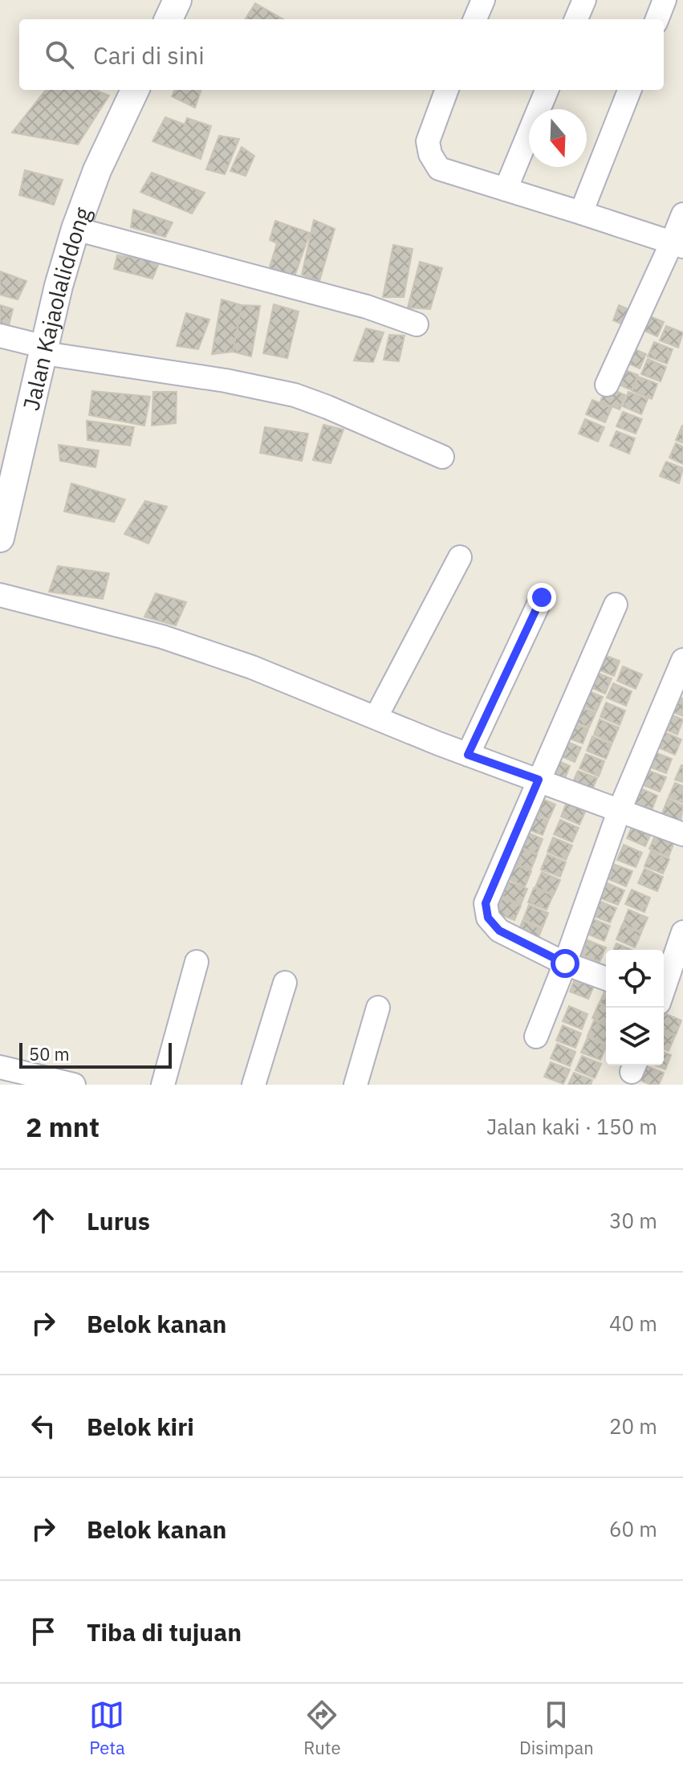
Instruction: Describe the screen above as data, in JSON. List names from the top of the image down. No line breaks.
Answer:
{"streets":{"street":["Jalan Kajaolaliddong"]},"scale_bar":"50 m","north":"bottom","page":{"search":"Cari di sini","scale":"50 m","heading":["2 mnt","Jalan kaki · 150 m"],"list":[["Lurus","30 m"],["Belok kanan","40 m"],["Belok kiri","20 m"],["Belok kanan","60 m"],"Tiba di tujuan"],"nav":["Peta","Rute","Disimpan"]}}
